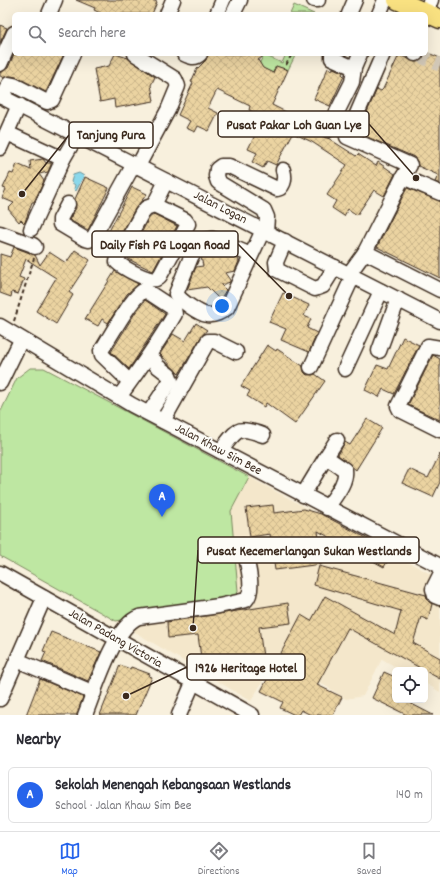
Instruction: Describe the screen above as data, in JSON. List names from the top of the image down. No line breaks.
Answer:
{"streets":{"street":["Jalan Logan","Jalan Khaw Sim Bee","Jalan Padang Victoria"]},"places":["Pusat Pakar Loh Guan Lye","Tanjung Pura","Daily Fish PG Logan Road","Pusat Kecemerlangan Sukan Westlands","1926 Heritage Hotel"],"page":{"search":"Search here","pins":"A","heading":"Nearby","list":[{"mark":"A","name":"Sekolah Menengah Kebangsaan Westlands","note":"School · Jalan Khaw Sim Bee","value":"140 m"}],"nav":["Map","Directions","Saved"]}}
